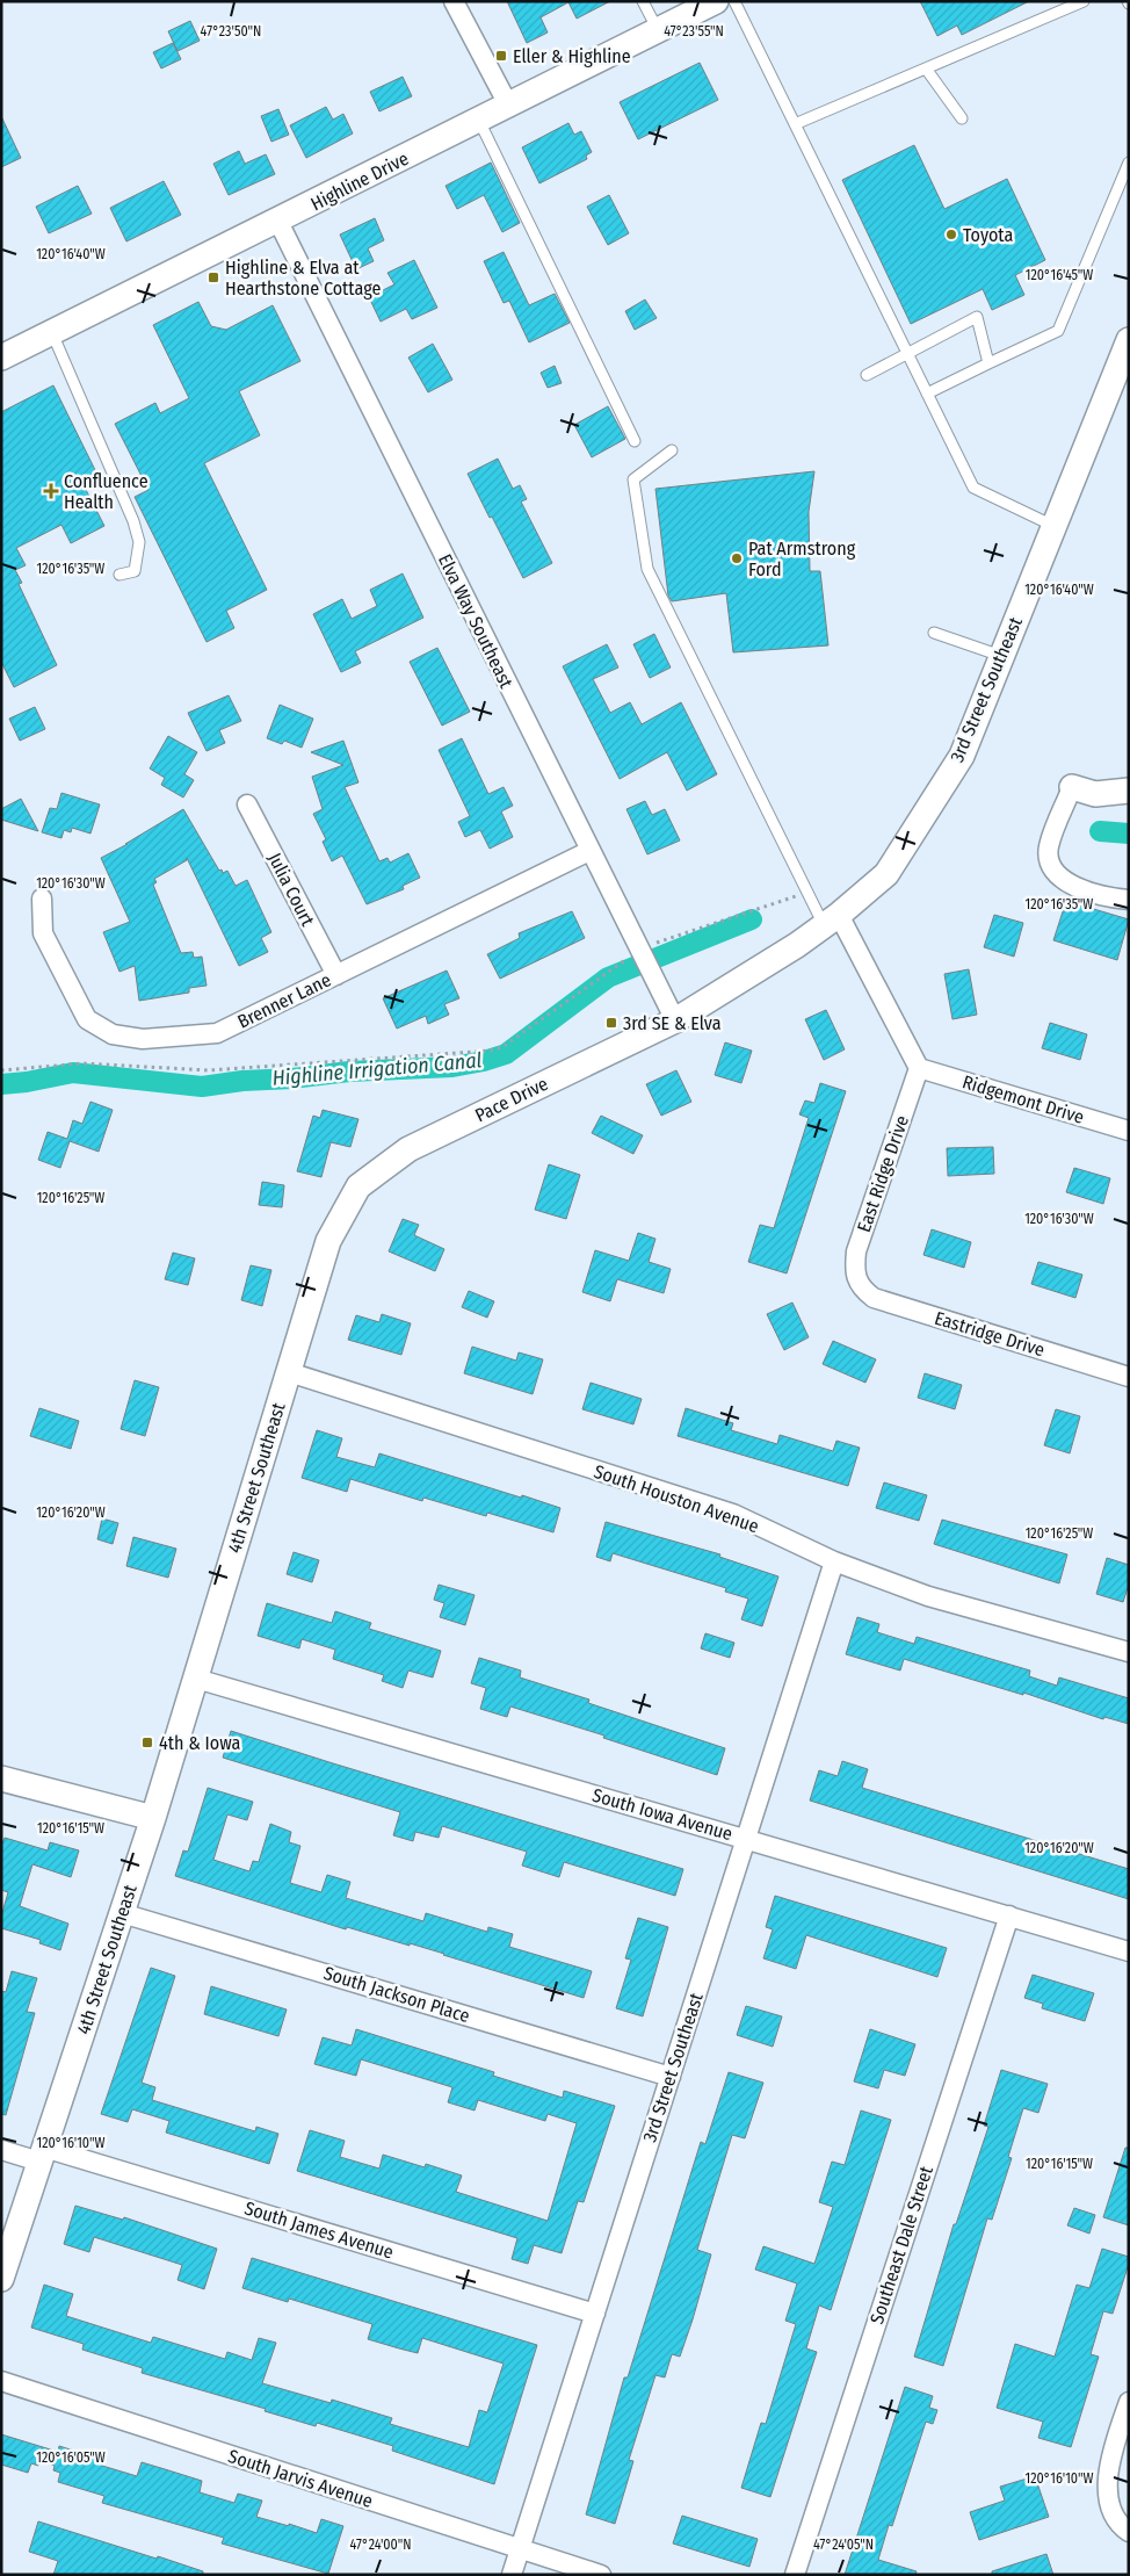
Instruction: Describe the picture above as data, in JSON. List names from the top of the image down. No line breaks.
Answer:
{"streets":{"street":["Highline Drive","Elva Way Southeast","3rd Street Southeast","Julia Court","Brenner Lane","Pace Drive","Ridgemont Drive","East Ridge Drive","Eastridge Drive","4th Street Southeast","South Houston Avenue","South Iowa Avenue","South Jackson Place","South James Avenue","Southeast Dale Street","South Jarvis Avenue"]},"crossings":[["Highline Drive","Elva Way Southeast"],["Elva Way Southeast","Brenner Lane"],["Elva Way Southeast","Pace Drive"],["3rd Street Southeast","Pace Drive"],["3rd Street Southeast","South Houston Avenue"],["3rd Street Southeast","South Iowa Avenue"],["3rd Street Southeast","South Jackson Place"],["3rd Street Southeast","South James Avenue"],["3rd Street Southeast","South Jarvis Avenue"],["Julia Court","Brenner Lane"],["Pace Drive","4th Street Southeast"],["Pace Drive","South Houston Avenue"],["Ridgemont Drive","East Ridge Drive"],["East Ridge Drive","Eastridge Drive"],["4th Street Southeast","South Houston Avenue"],["4th Street Southeast","South Iowa Avenue"],["4th Street Southeast","South Jackson Place"],["4th Street Southeast","South James Avenue"],["South Iowa Avenue","Southeast Dale Street"]],"water":["Highline Irrigation Canal"],"places":{"transit":["Eller & Highline","Highline & Elva at Hearthstone Cottage","3rd SE & Elva","4th & Iowa"],"other":["Toyota","Pat Armstrong Ford"],"health":["Confluence Health"]},"coordinates":["47°23'50\"N","47°23'55\"N","120°16'40\"W","120°16'45\"W","120°16'35\"W","120°16'30\"W","120°16'25\"W","120°16'20\"W","120°16'15\"W","120°16'10\"W","120°16'05\"W","47°24'00\"N","47°24'05\"N"]}
